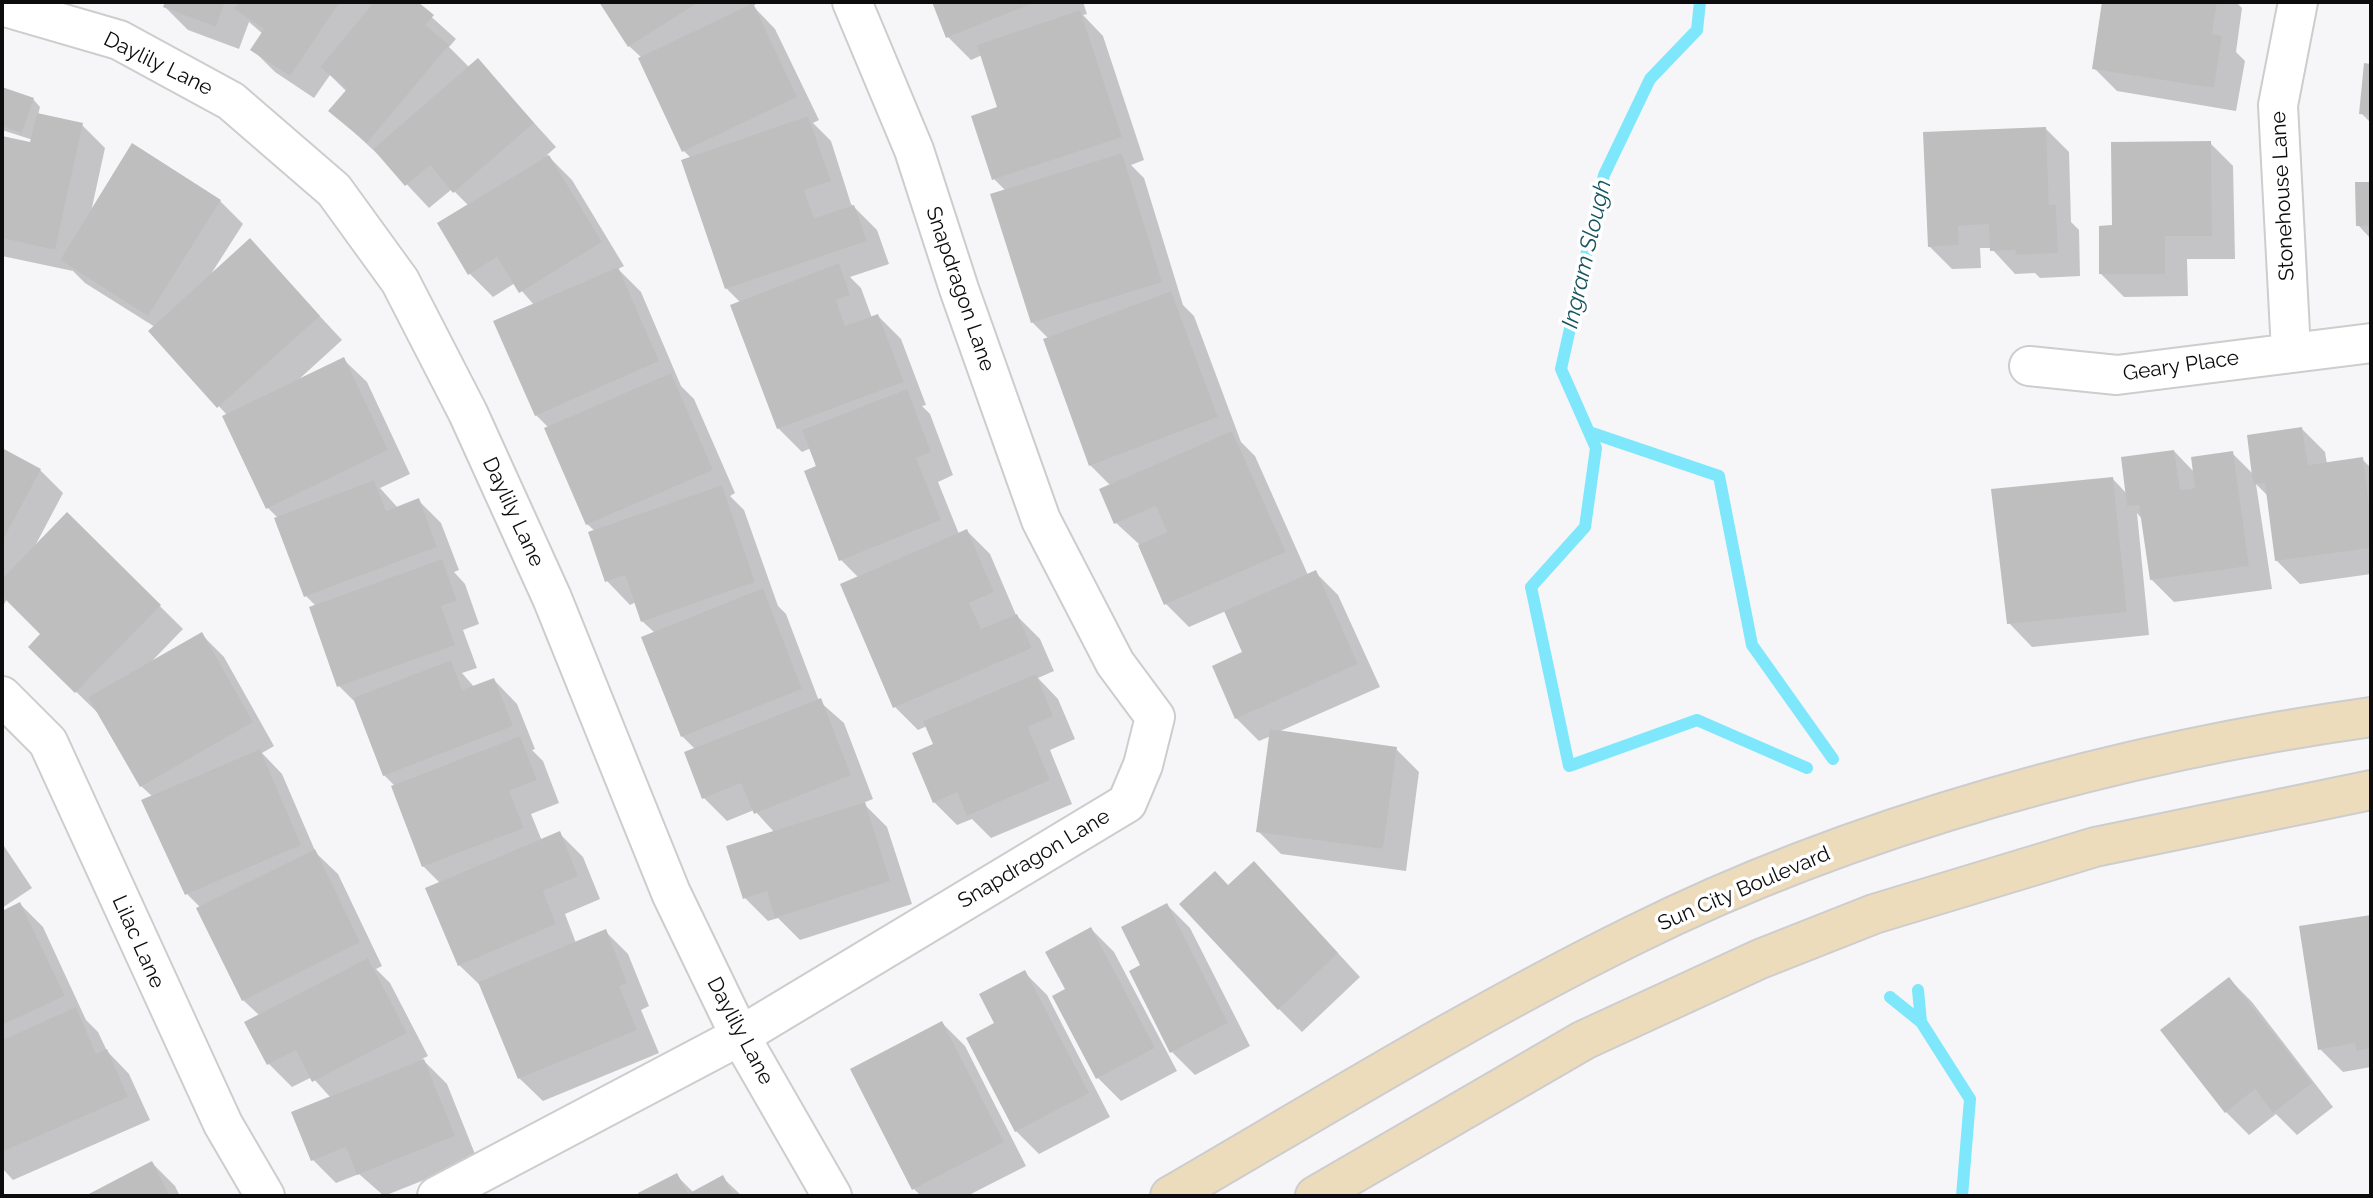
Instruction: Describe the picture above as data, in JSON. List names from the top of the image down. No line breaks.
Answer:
{"streets":{"street":["Daylily Lane","Stonehouse Lane","Snapdragon Lane","Geary Place","Sun City Boulevard","Lilac Lane"]},"crossings":[["Daylily Lane","Snapdragon Lane"],["Stonehouse Lane","Geary Place"]],"water":["Ingram Slough"]}
